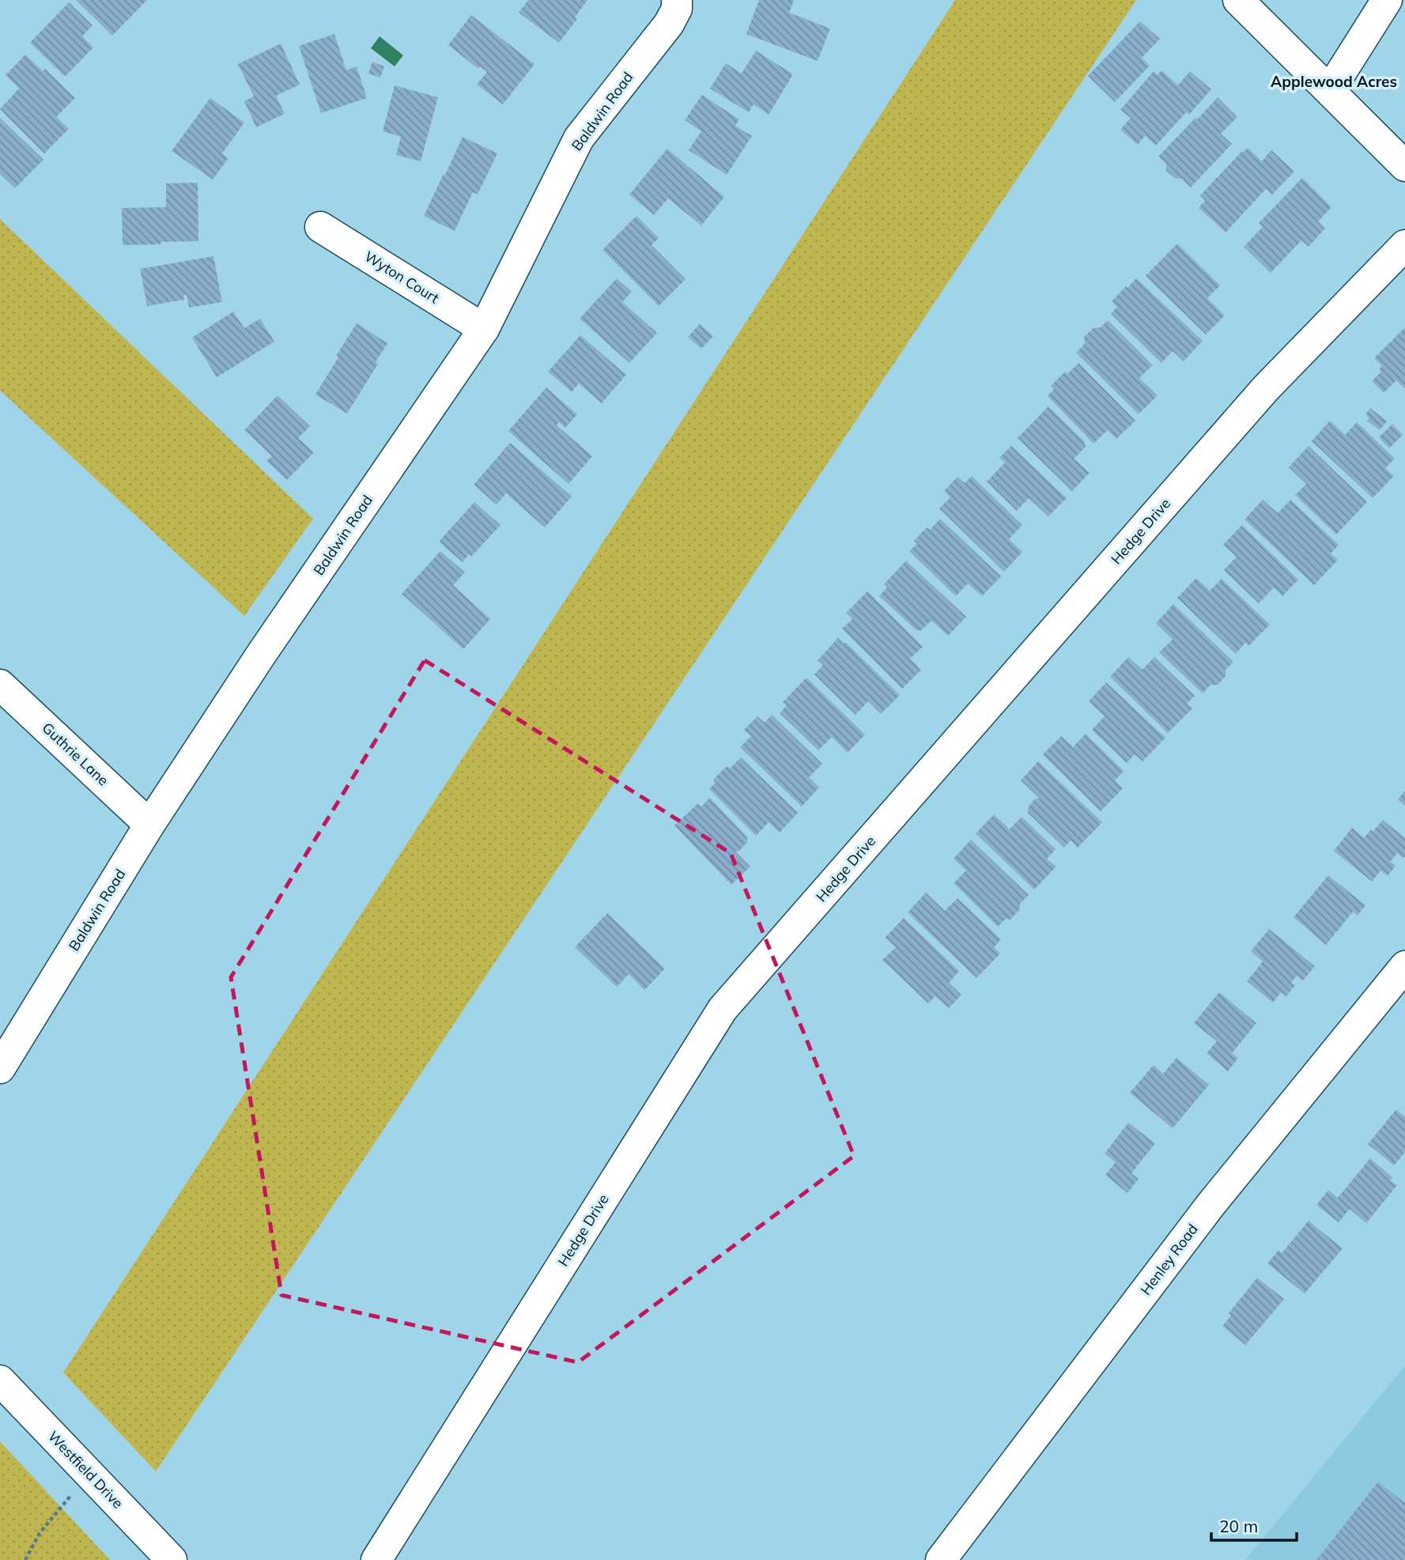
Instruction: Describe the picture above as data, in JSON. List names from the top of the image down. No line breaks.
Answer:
{"streets":{"street":["Baldwin Road","Wyton Court","Hedge Drive","Guthrie Lane","Henley Road","Westfield Drive"]},"crossings":[["Baldwin Road","Wyton Court"],["Baldwin Road","Guthrie Lane"]],"districts":["Applewood Acres"],"scale_bar":"20 m"}
